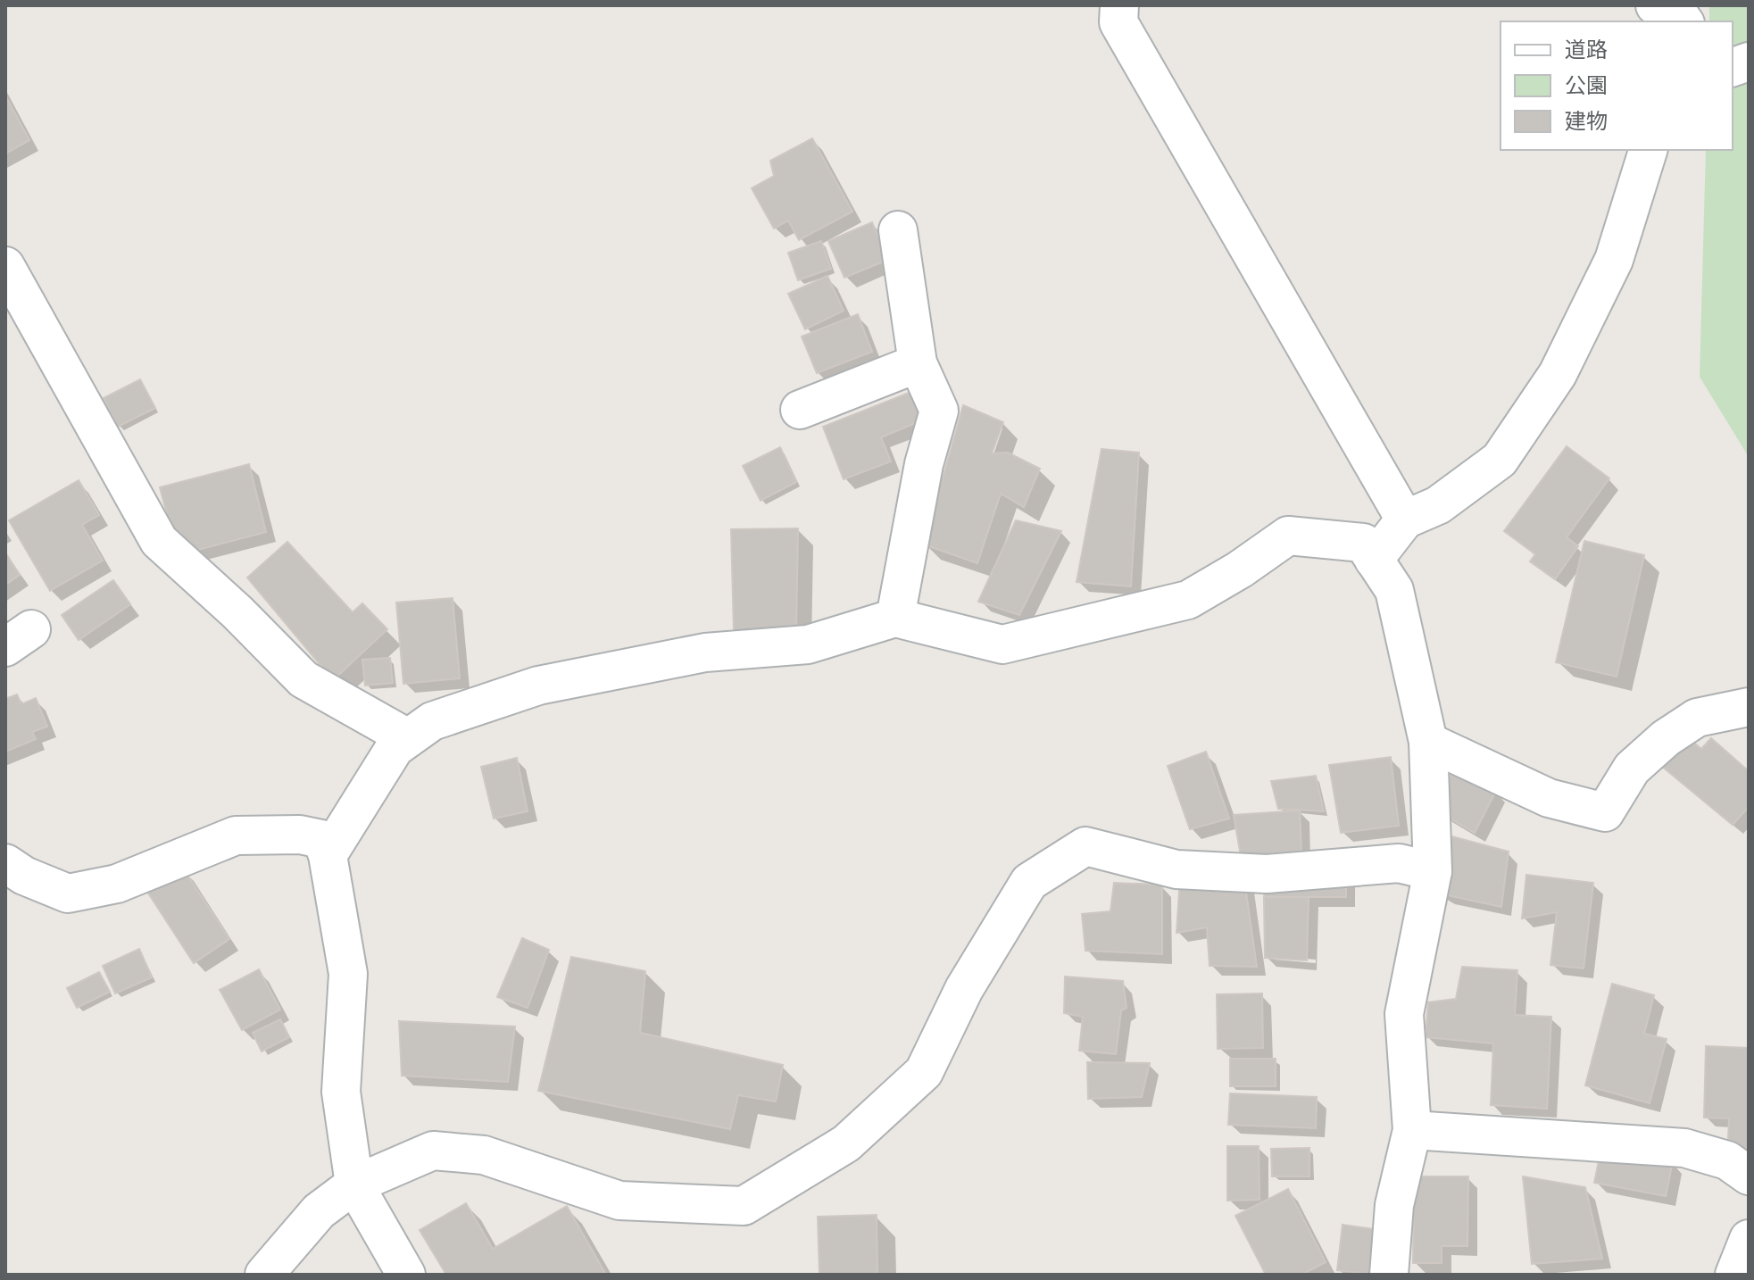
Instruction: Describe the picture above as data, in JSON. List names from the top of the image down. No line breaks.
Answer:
{"legend":["道路","公園","建物"]}
